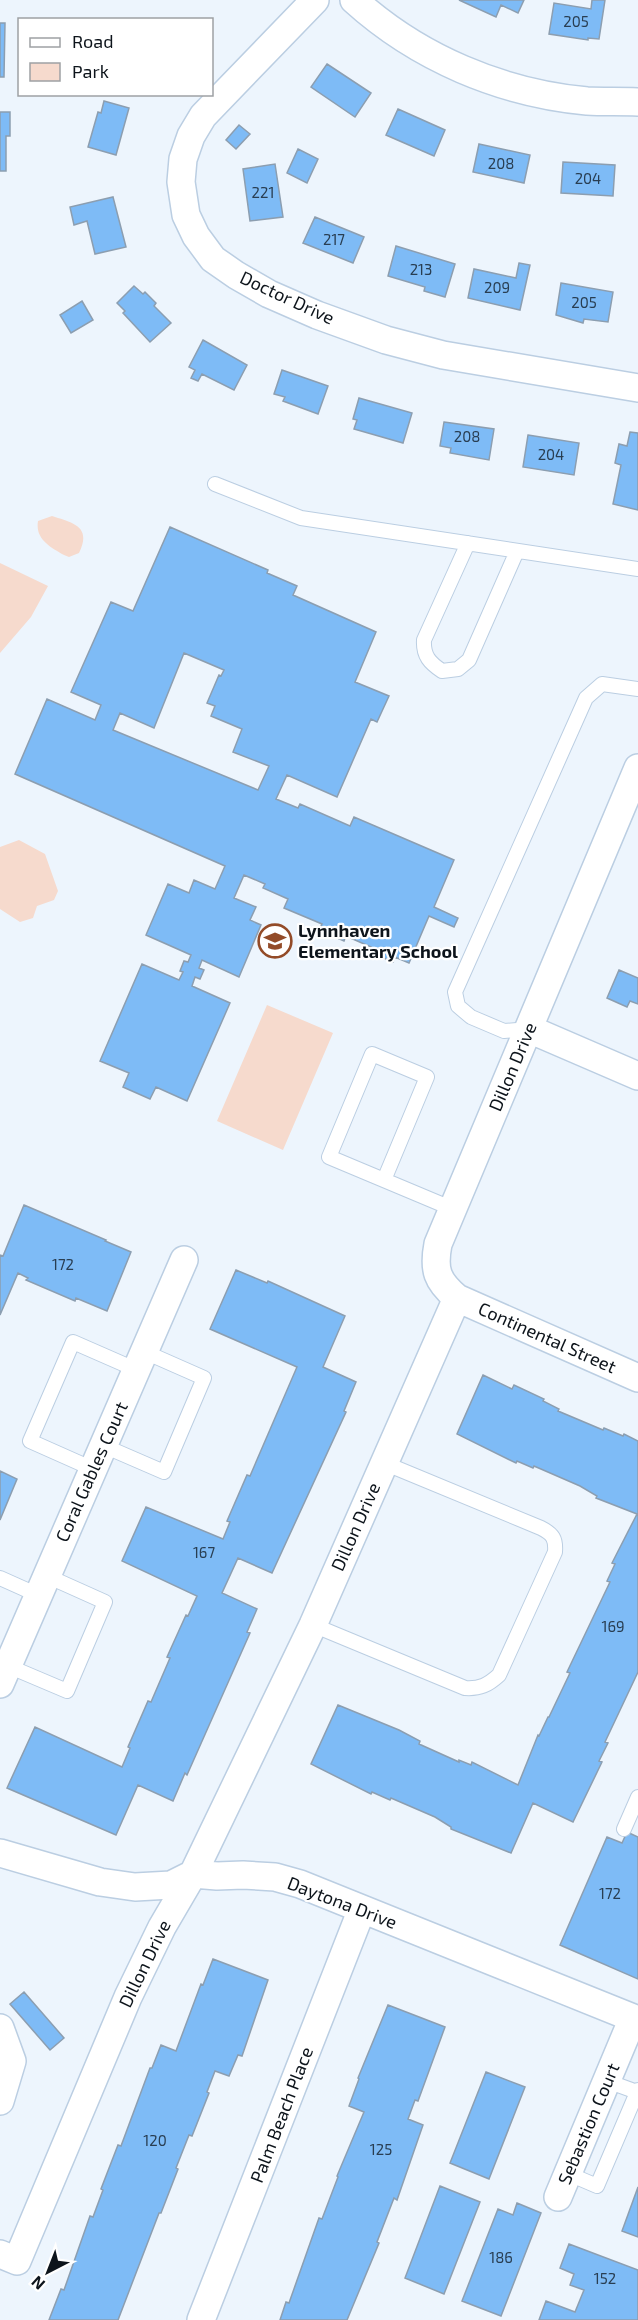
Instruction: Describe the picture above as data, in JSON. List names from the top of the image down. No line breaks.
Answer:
{"streets":{"street":["Doctor Drive","Dillon Drive","Continental Street","Coral Gables Court","Daytona Drive","Palm Beach Place","Sebastion Court"]},"crossings":[["Dillon Drive","Continental Street"],["Dillon Drive","Daytona Drive"],["Daytona Drive","Palm Beach Place"],["Daytona Drive","Sebastion Court"]],"places":{"school or university":["Lynnhaven Elementary School"]},"house_numbers":["205","208","204","221","217","213","209","205","208","204","172","167","169","172","120","125","186","152"],"legend":["Road","Park"],"north":"bottom left"}
